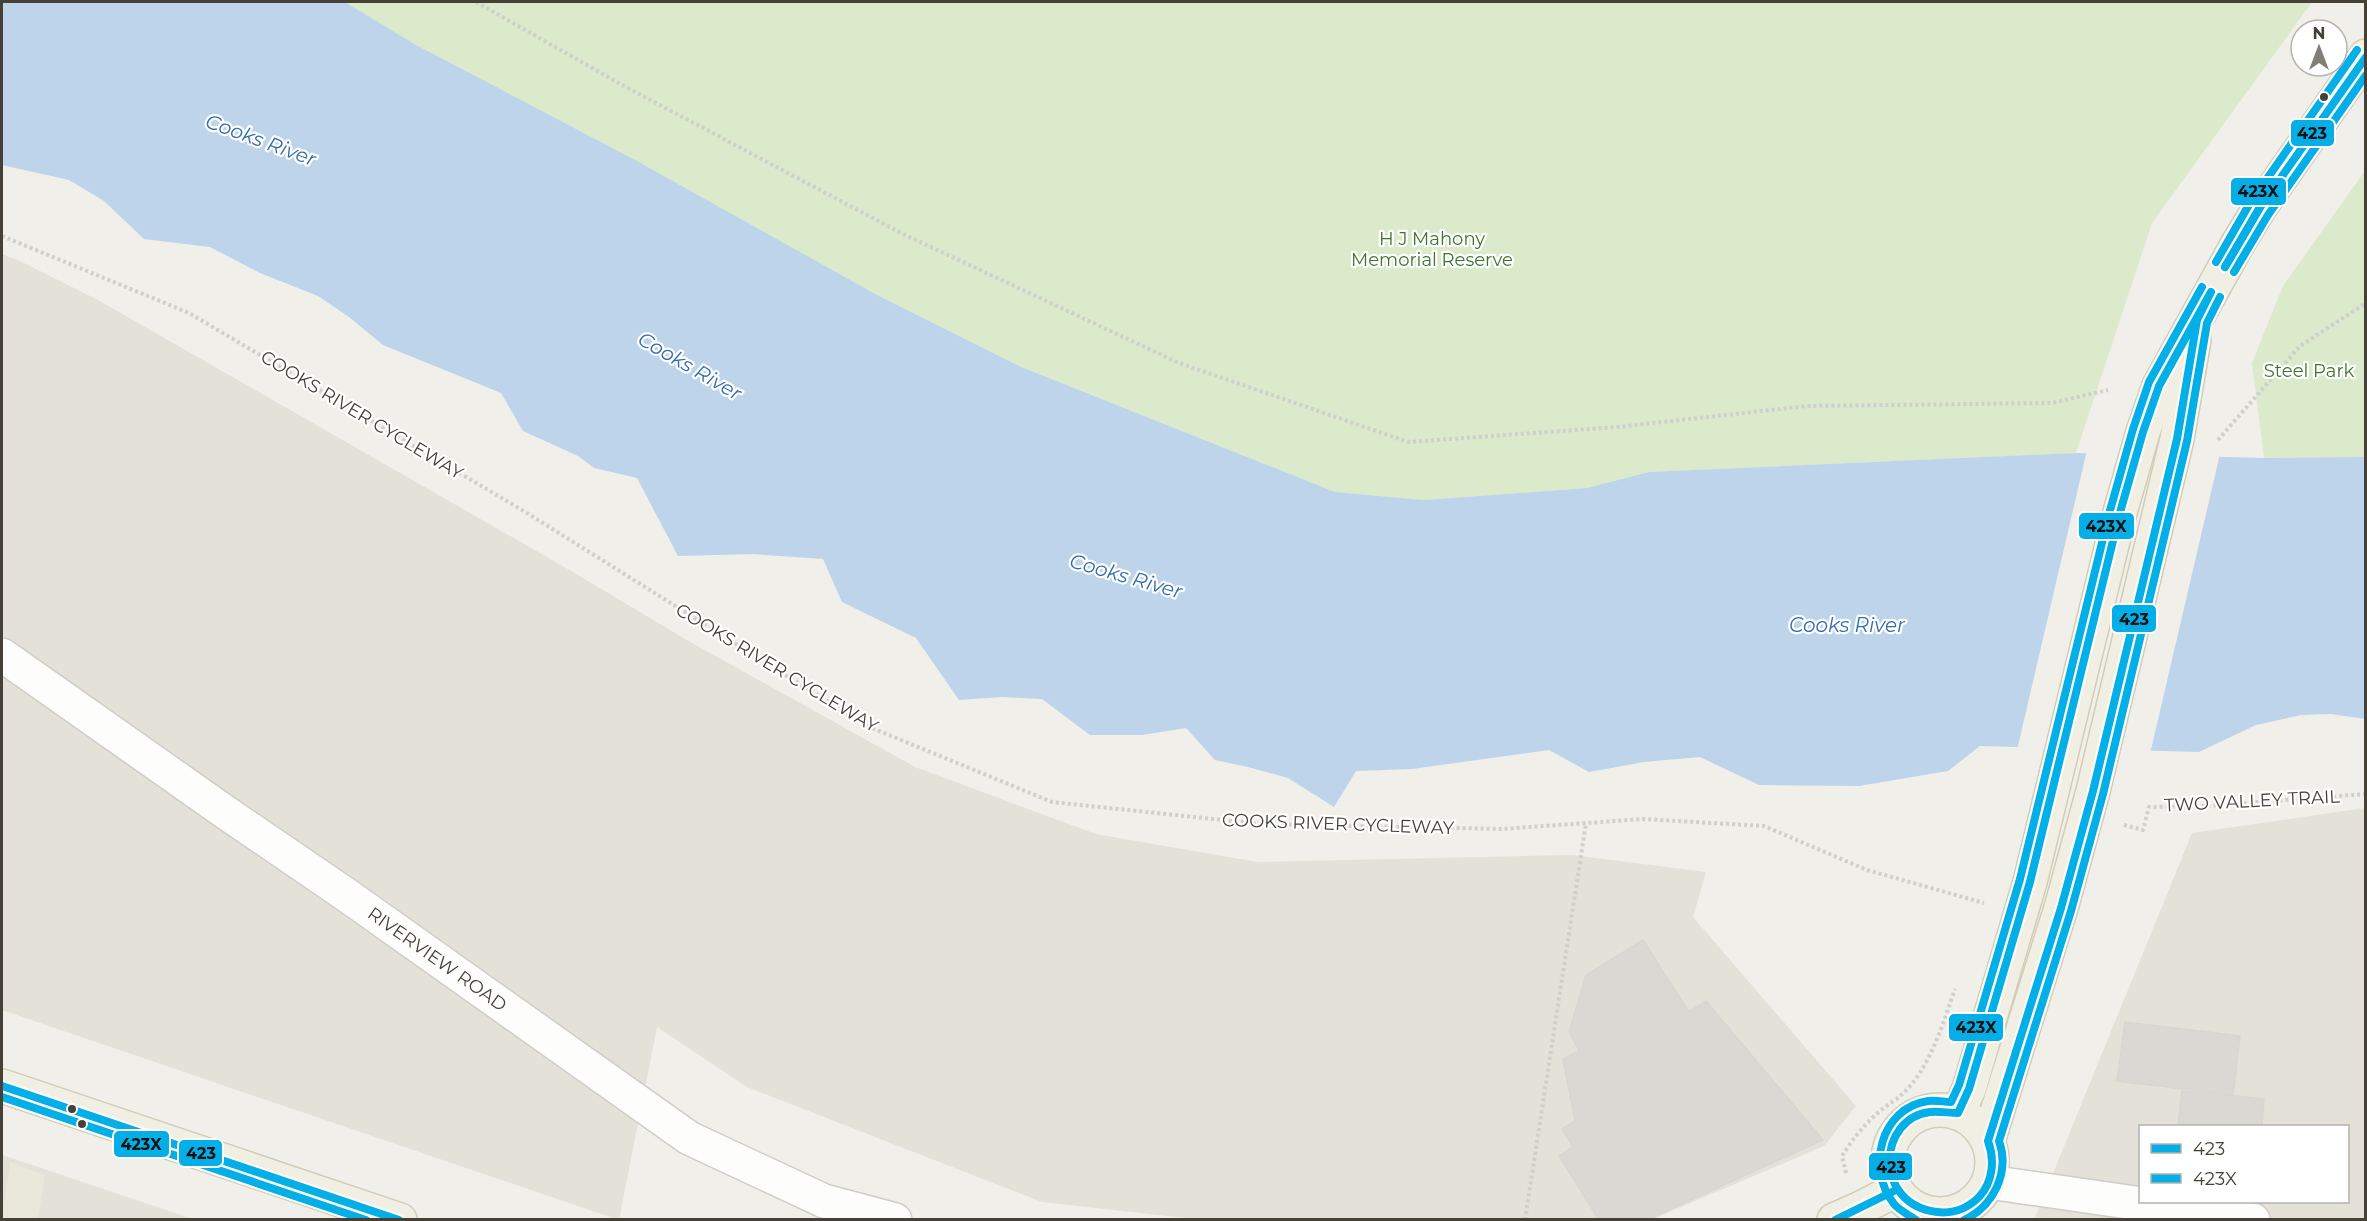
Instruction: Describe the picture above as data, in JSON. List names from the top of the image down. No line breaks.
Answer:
{"streets":{"street":["RIVERVIEW ROAD"],"path":["COOKS RIVER CYCLEWAY","TWO VALLEY TRAIL"]},"water":["Cooks River"],"parks":["H J Mahony Memorial Reserve","Steel Park"],"lines":["transit line 423X","transit line 423"],"legend":["423","423X"],"north":"top"}
